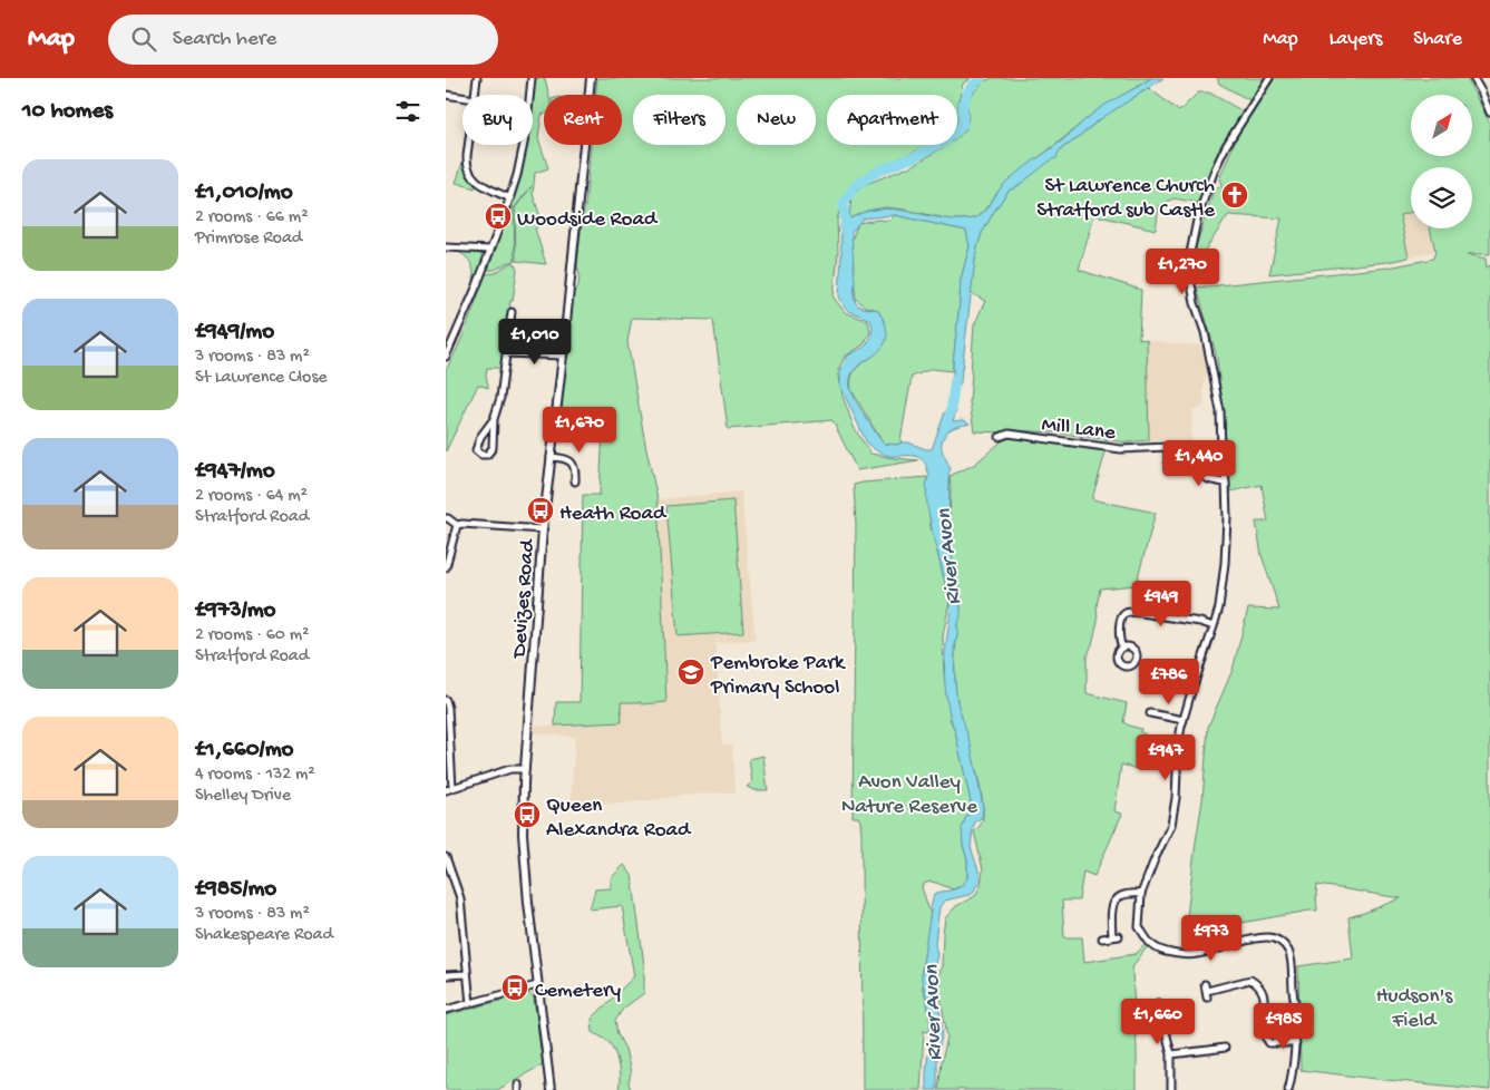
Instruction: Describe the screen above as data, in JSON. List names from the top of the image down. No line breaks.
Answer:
{"streets":{"main road":["Devizes Road"],"street":["Mill Lane"]},"water":["River Avon"],"parks":["Avon Valley Nature Reserve","Hudson's Field"],"places":{"church":["St Lawrence Church Stratford sub Castle"],"bus stop":["Woodside Road","Heath Road","Queen Alexandra Road","Cemetery"],"school or university":["Pembroke Park Primary School"]},"north":"top right","page":{"header":"Map","search":"Search here","nav":["Map","Layers","Share"],"heading":"10 homes","chip":["Buy","Rent","Filters","New","Apartment"],"list":[{"name":"£1,010/mo","note":"2 rooms · 66 m² · Primrose Road"},{"name":"£949/mo","note":"3 rooms · 83 m² · St Lawrence Close"},{"name":"£947/mo","note":"2 rooms · 64 m² · Stratford Road"},{"name":"£973/mo","note":"2 rooms · 60 m² · Stratford Road"},{"name":"£1,660/mo","note":"4 rooms · 132 m² · Shelley Drive"},{"name":"£985/mo","note":"3 rooms · 83 m² · Shakespeare Road"}],"price":["£1,270","£1,010","£1,670","£1,440","£949","£786","£947","£973","£1,660","£985"]}}
